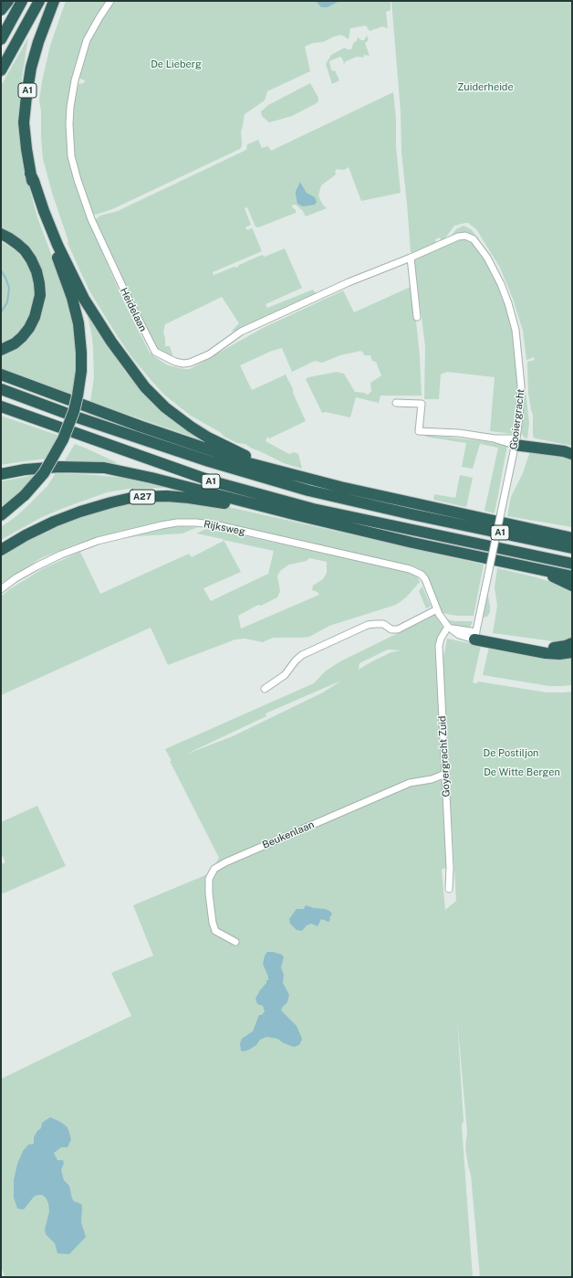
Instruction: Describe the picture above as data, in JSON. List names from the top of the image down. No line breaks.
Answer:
{"streets":{"highway":["A1","A27"],"street":["Heidelaan","Gooiergracht","Rijksweg","Goyergracht Zuid","Beukenlaan"]},"crossings":[["A1","A27"],["Heidelaan","Gooiergracht"],["Goyergracht Zuid","Beukenlaan"]],"parks":["De Lieberg","Zuiderheide","De Postiljon","De Witte Bergen"]}
